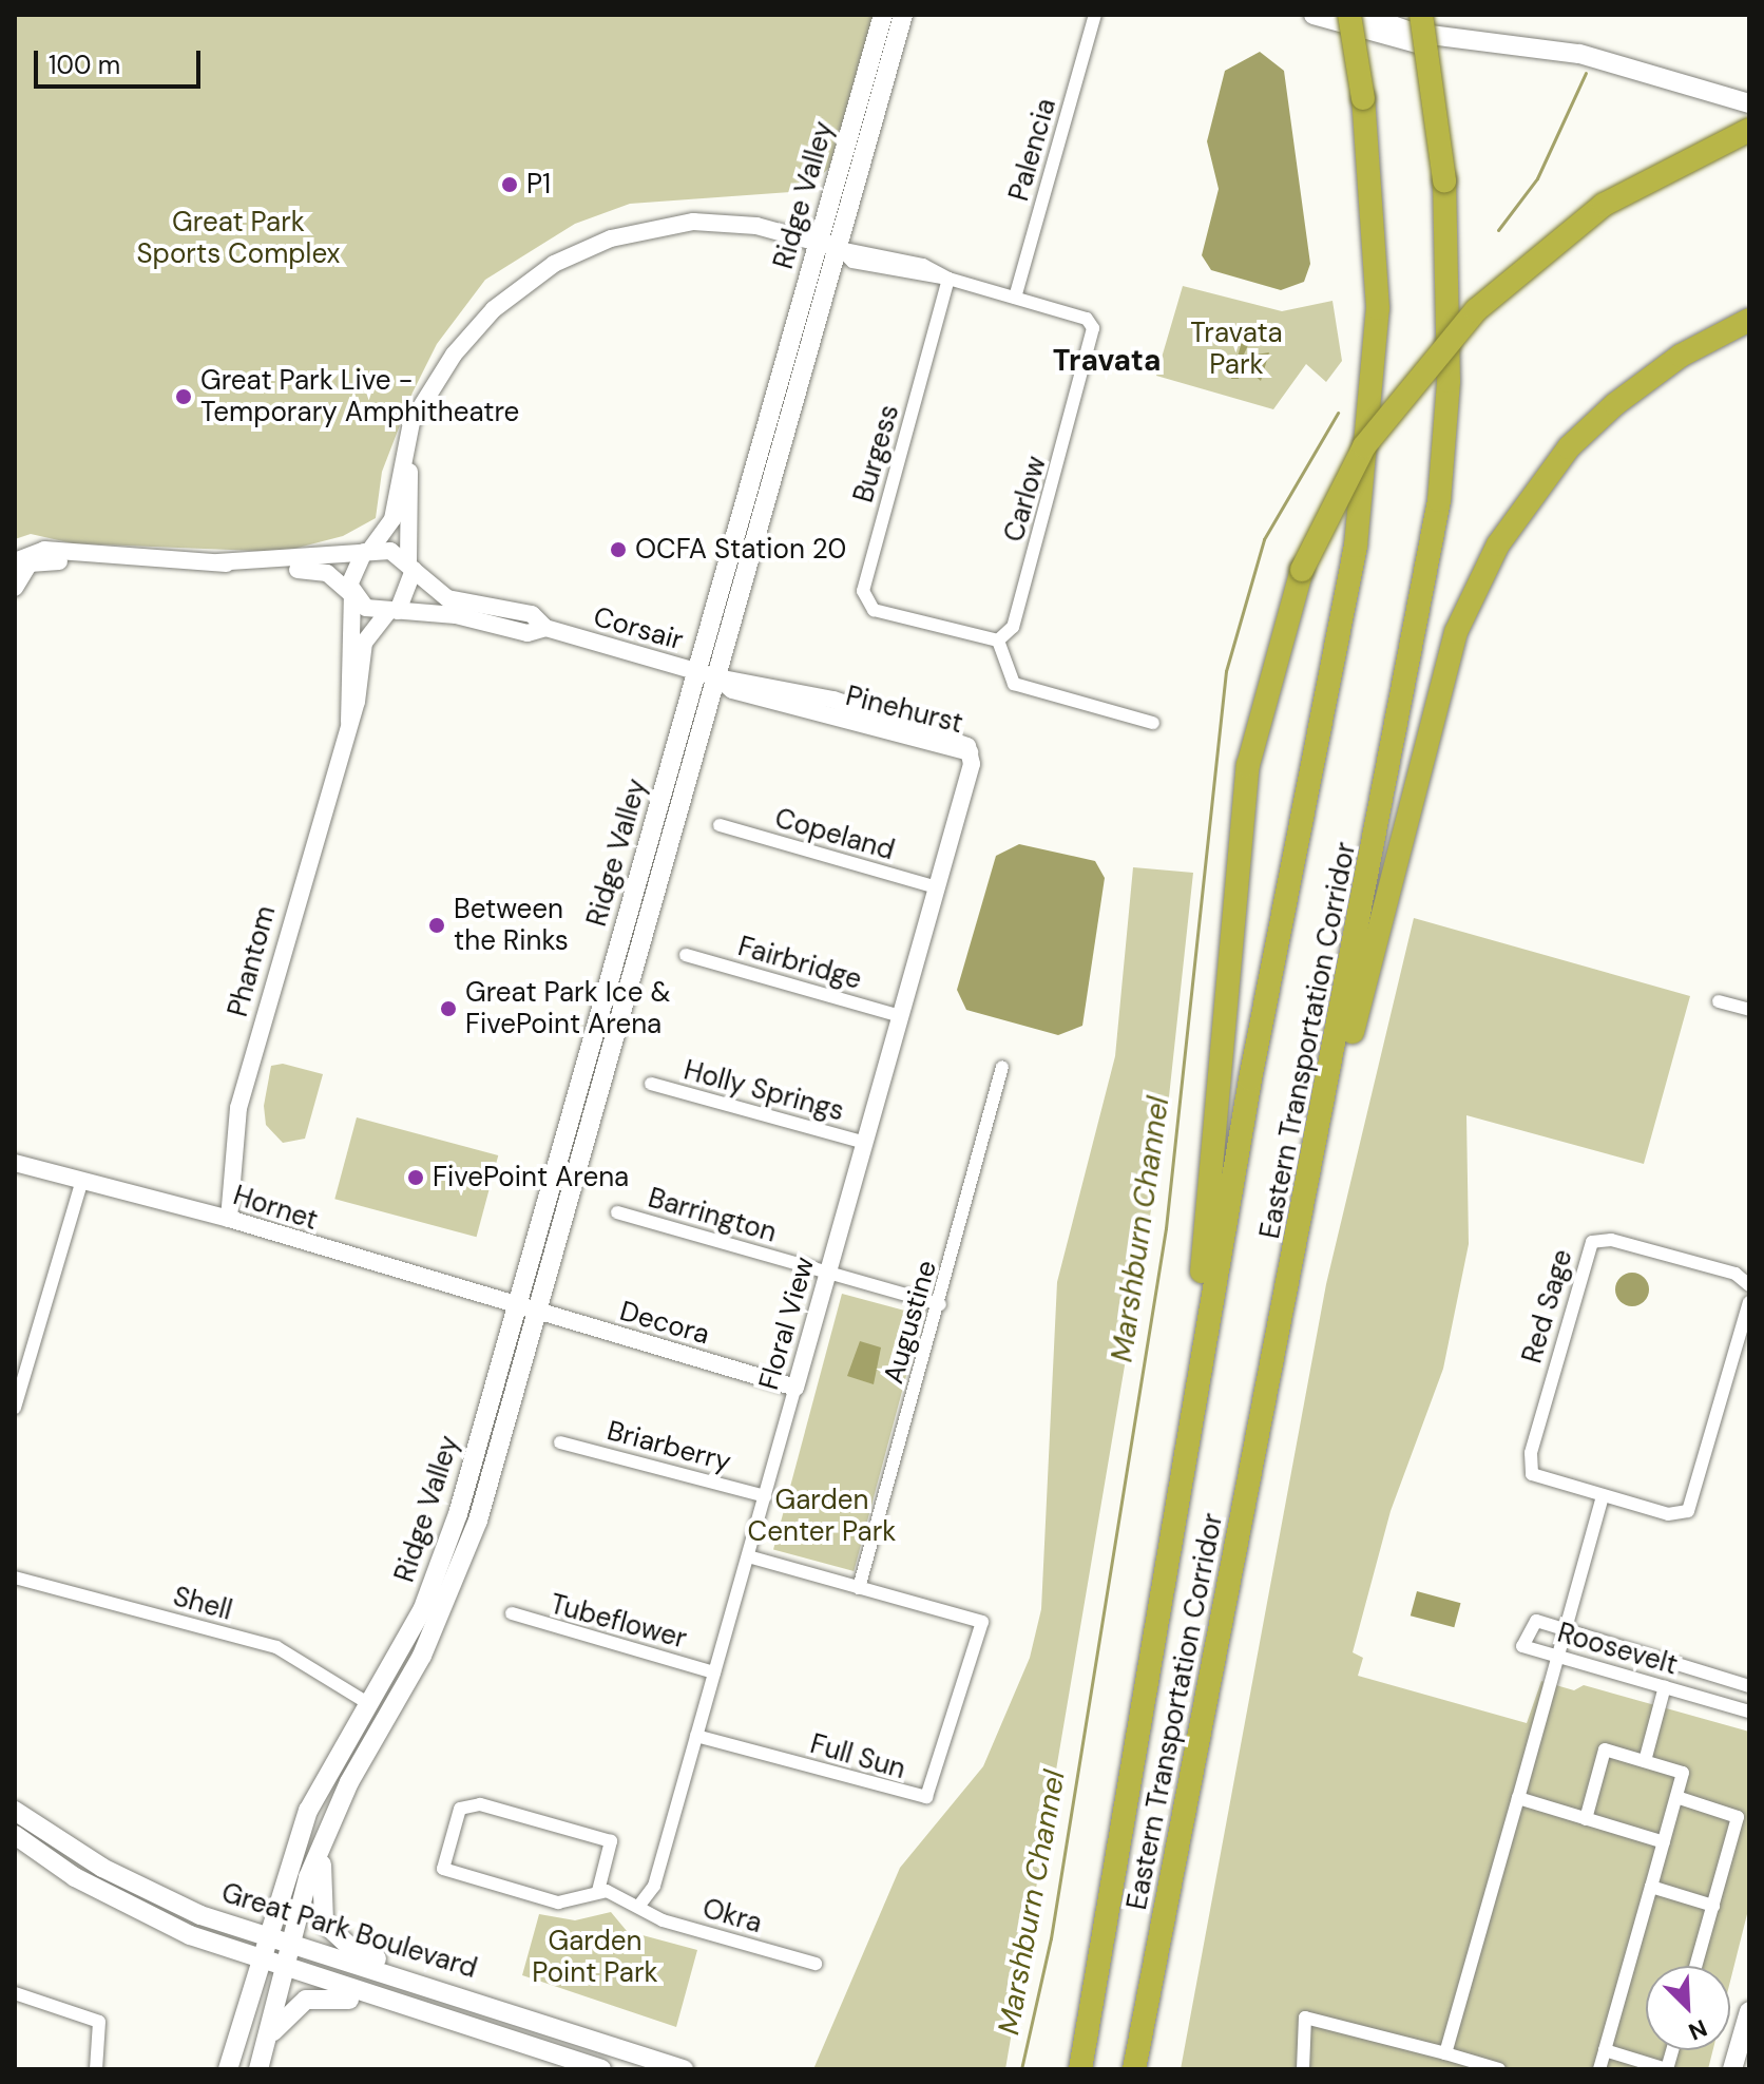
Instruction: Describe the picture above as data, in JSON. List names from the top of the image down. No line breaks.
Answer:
{"streets":{"highway":["Eastern Transportation Corridor"],"main road":["Ridge Valley","Great Park Boulevard"],"street":["Palencia","Burgess","Carlow","Corsair","Pinehurst","Copeland","Phantom","Fairbridge","Holly Springs","Hornet","Barrington","Red Sage","Augustine","Decora","Floral View","Briarberry","Shell","Tubeflower","Roosevelt","Full Sun","Okra"]},"crossings":[["Palencia","Carlow"],["Ridge Valley","Carlow"],["Ridge Valley","Corsair"],["Ridge Valley","Pinehurst"],["Ridge Valley","Hornet"],["Ridge Valley","Decora"],["Ridge Valley","Shell"],["Ridge Valley","Great Park Boulevard"],["Burgess","Carlow"],["Corsair","Pinehurst"],["Corsair","Phantom"],["Pinehurst","Floral View"],["Copeland","Floral View"],["Phantom","Hornet"],["Fairbridge","Floral View"],["Holly Springs","Floral View"],["Hornet","Decora"],["Barrington","Augustine"],["Barrington","Floral View"],["Augustine","Full Sun"],["Decora","Floral View"],["Floral View","Briarberry"],["Floral View","Tubeflower"],["Floral View","Full Sun"],["Floral View","Okra"]],"districts":["Travata"],"water":["Marshburn Channel"],"parks":["Great Park Sports Complex","Travata Park","Garden Center Park","Garden Point Park"],"places":["P1","Great Park Live - Temporary Amphitheatre","OCFA Station 20","Between the Rinks","Great Park Ice & FivePoint Arena","FivePoint Arena"],"scale_bar":"100 m","north":"bottom right"}
